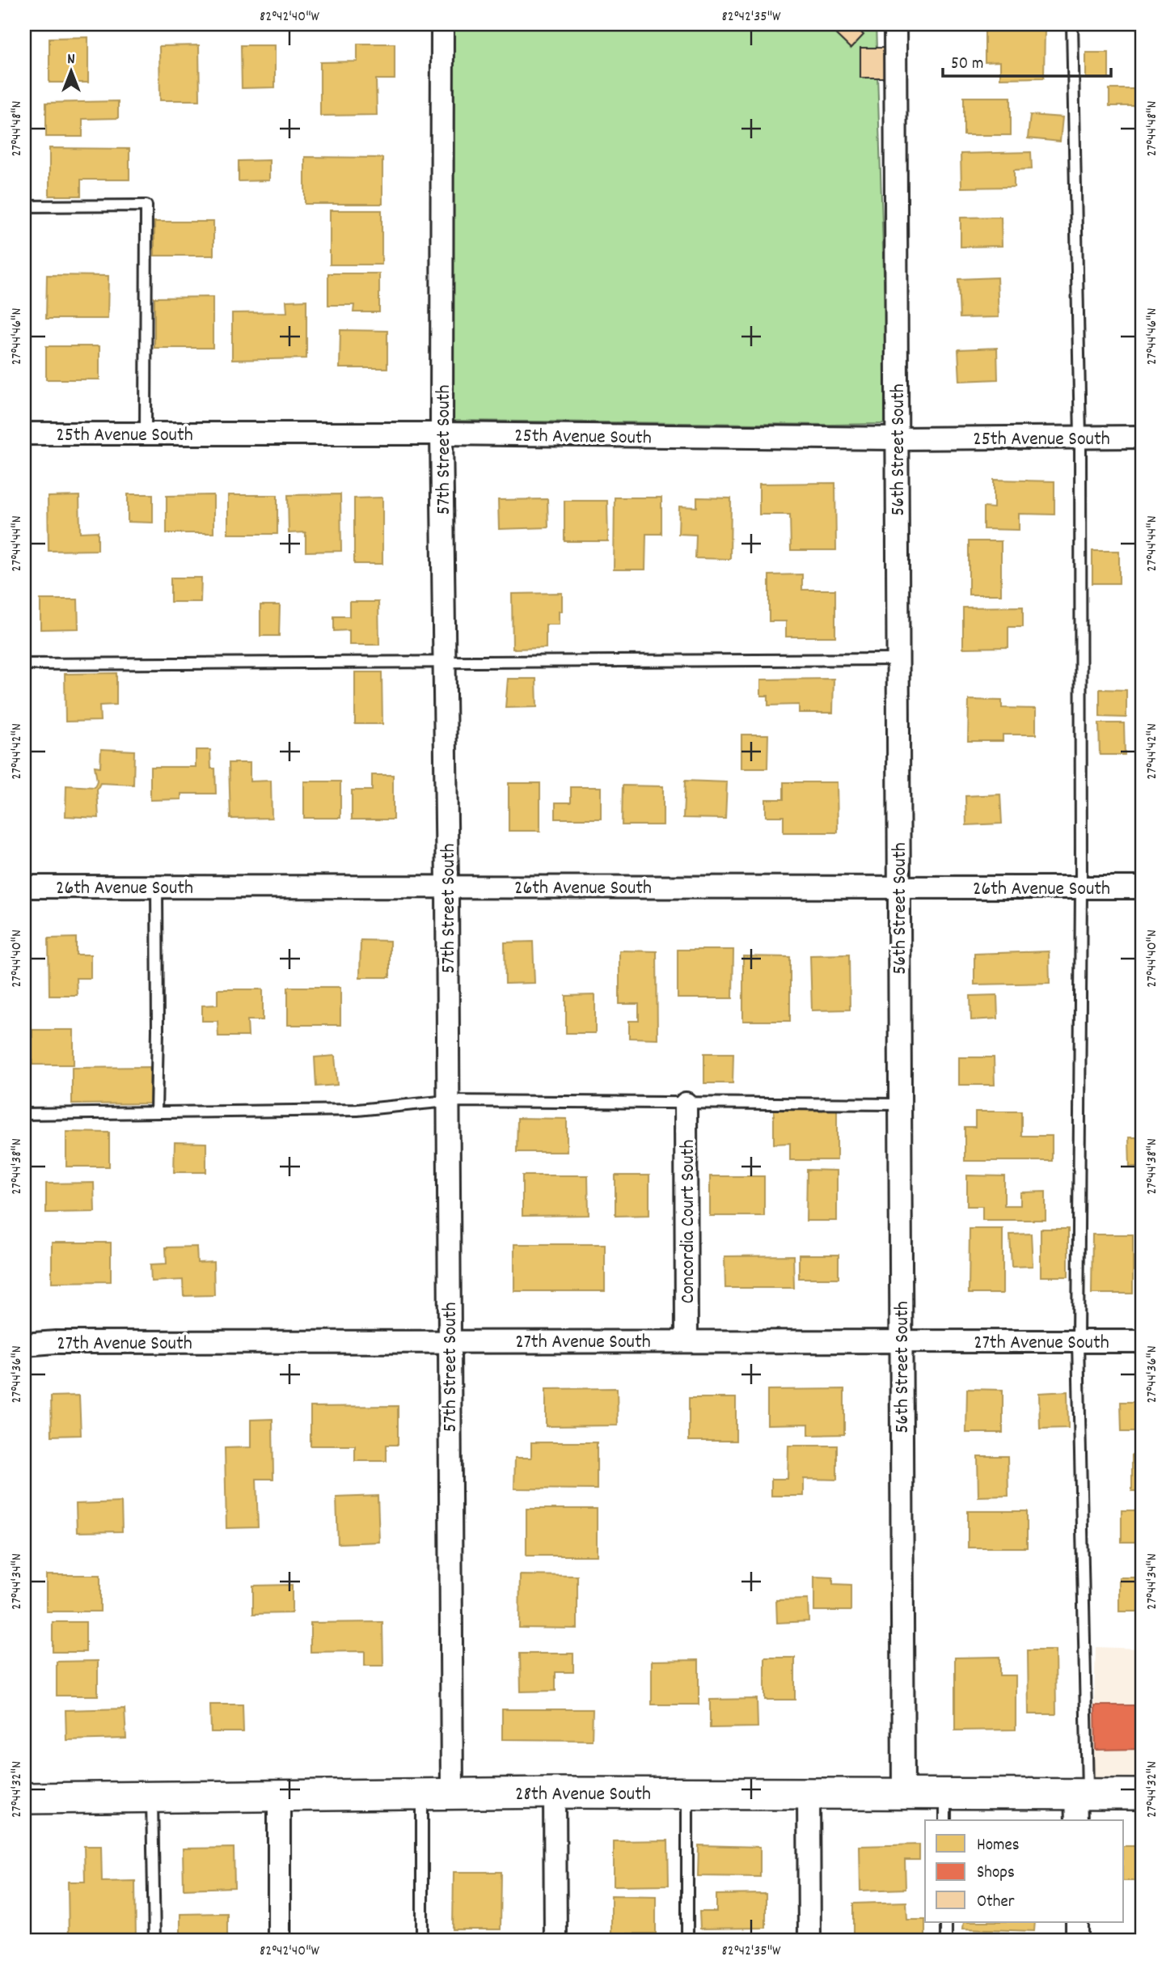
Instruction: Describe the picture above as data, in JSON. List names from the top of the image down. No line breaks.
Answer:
{"streets":{"street":["25th Avenue South","57th Street South","56th Street South","26th Avenue South","Concordia Court South","27th Avenue South","28th Avenue South"]},"crossings":[["25th Avenue South","57th Street South"],["25th Avenue South","56th Street South"],["57th Street South","26th Avenue South"],["57th Street South","27th Avenue South"],["57th Street South","28th Avenue South"],["56th Street South","26th Avenue South"],["56th Street South","27th Avenue South"],["56th Street South","28th Avenue South"],["Concordia Court South","27th Avenue South"]],"legend":["Homes","Shops","Other"],"scale_bar":"50 m","north":"top","coordinates":["82°42'40\"W","82°42'35\"W","27°44'48\"N","27°44'46\"N","27°44'44\"N","27°44'42\"N","27°44'40\"N","27°44'38\"N","27°44'36\"N","27°44'34\"N","27°44'32\"N"]}
